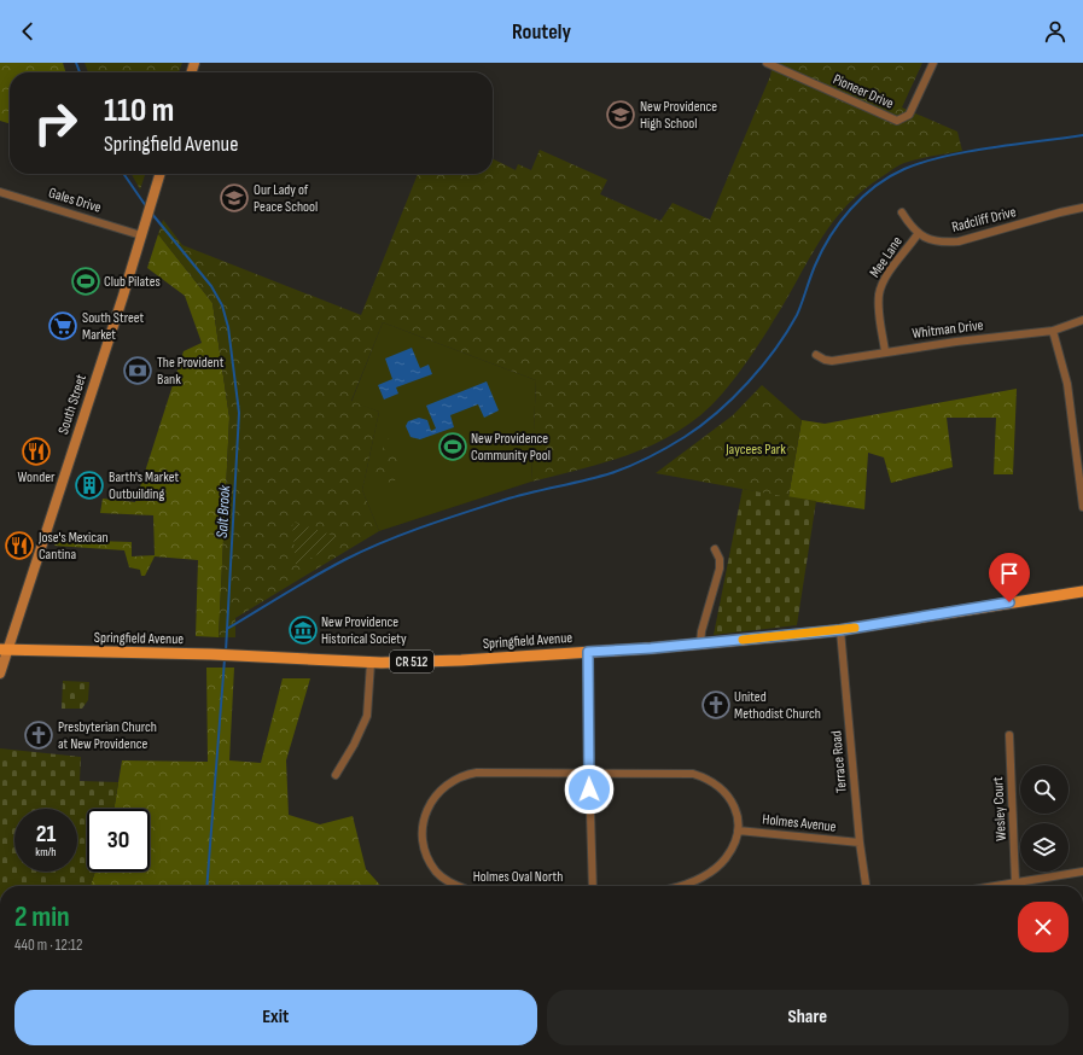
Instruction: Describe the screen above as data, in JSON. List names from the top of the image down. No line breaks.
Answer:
{"streets":{"main road":["Springfield Avenue","CR 512"],"street":["Pioneer Drive","Gales Drive","Radcliff Drive","Mee Lane","Whitman Drive","South Street","Terrace Road","Wesley Court","Holmes Avenue","Holmes Oval North"]},"crossings":[["Gales Drive","South Street"],["Radcliff Drive","Mee Lane"],["Mee Lane","Whitman Drive"],["South Street","Springfield Avenue"],["Springfield Avenue","Terrace Road"],["Terrace Road","Holmes Avenue"],["Holmes Avenue","Holmes Oval North"]],"water":["Salt Brook"],"parks":["Jaycees Park"],"places":{"school or university":["New Providence High School","Our Lady of Peace School"],"sports":["Club Pilates","New Providence Community Pool"],"supermarket":["South Street Market"],"bank":["The Provident Bank"],"restaurant":["Wonder","Jose's Mexican Cantina"],"building":["Barth's Market Outbuilding"],"museum":["New Providence Historical Society"],"church":["United Methodist Church","Presbyterian Church at New Providence"]},"page":{"header":"Routely","turn":["110 m","Springfield Avenue"],"speed":"21 km/h","limit":"30","heading":["2 min","440 m · 12:12"],"buttons":["Exit","Share"]}}
